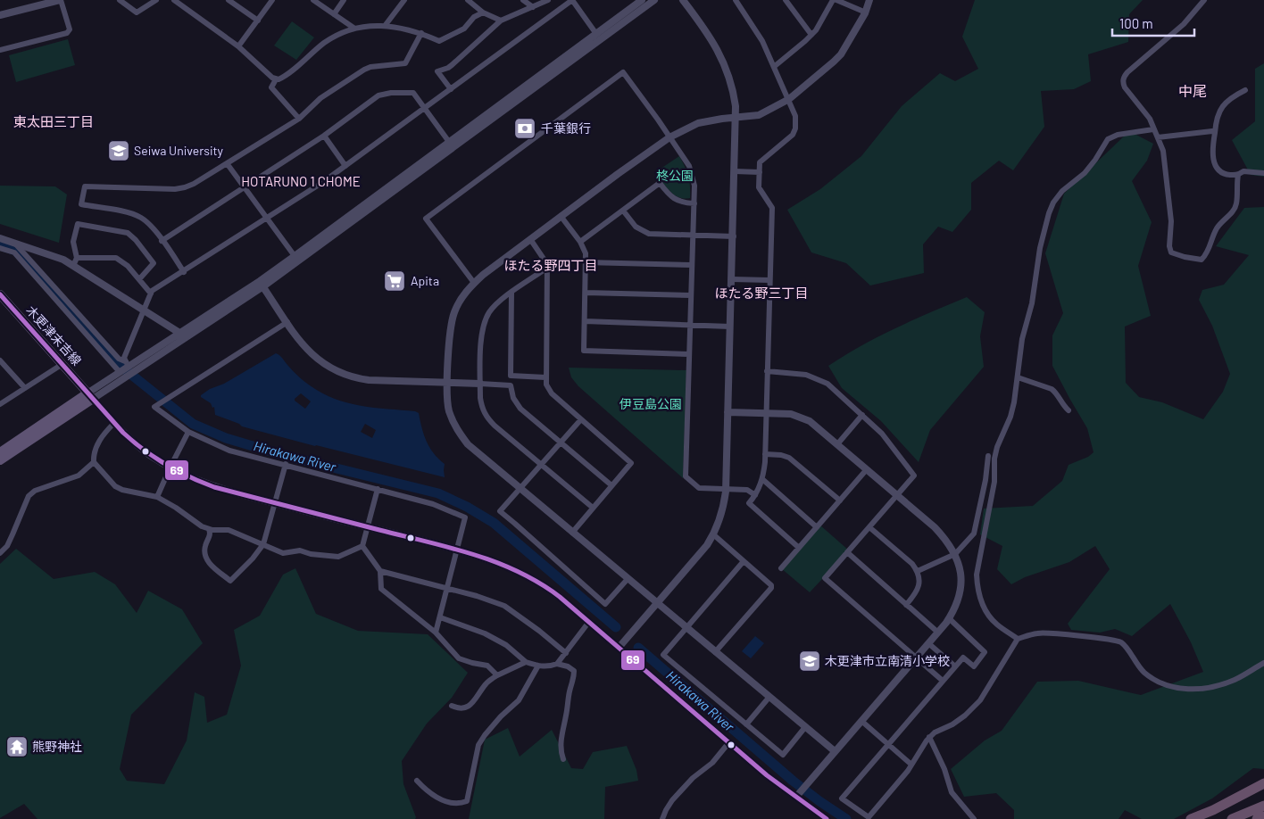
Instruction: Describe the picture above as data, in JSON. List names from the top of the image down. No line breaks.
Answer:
{"streets":{"main road":["木更津末吉線"]},"districts":["中尾","東太田三丁目","HOTARUNO 1 CHOME","ほたる野四丁目","ほたる野三丁目"],"water":["Hirakawa River"],"parks":["柊公園","伊豆島公園"],"places":{"bank":["千葉銀行"],"school or university":["Seiwa University","木更津市立南清小学校"],"supermarket":["Apita"],"temple":["熊野神社"]},"lines":["transit line 69"],"scale_bar":"100 m"}
